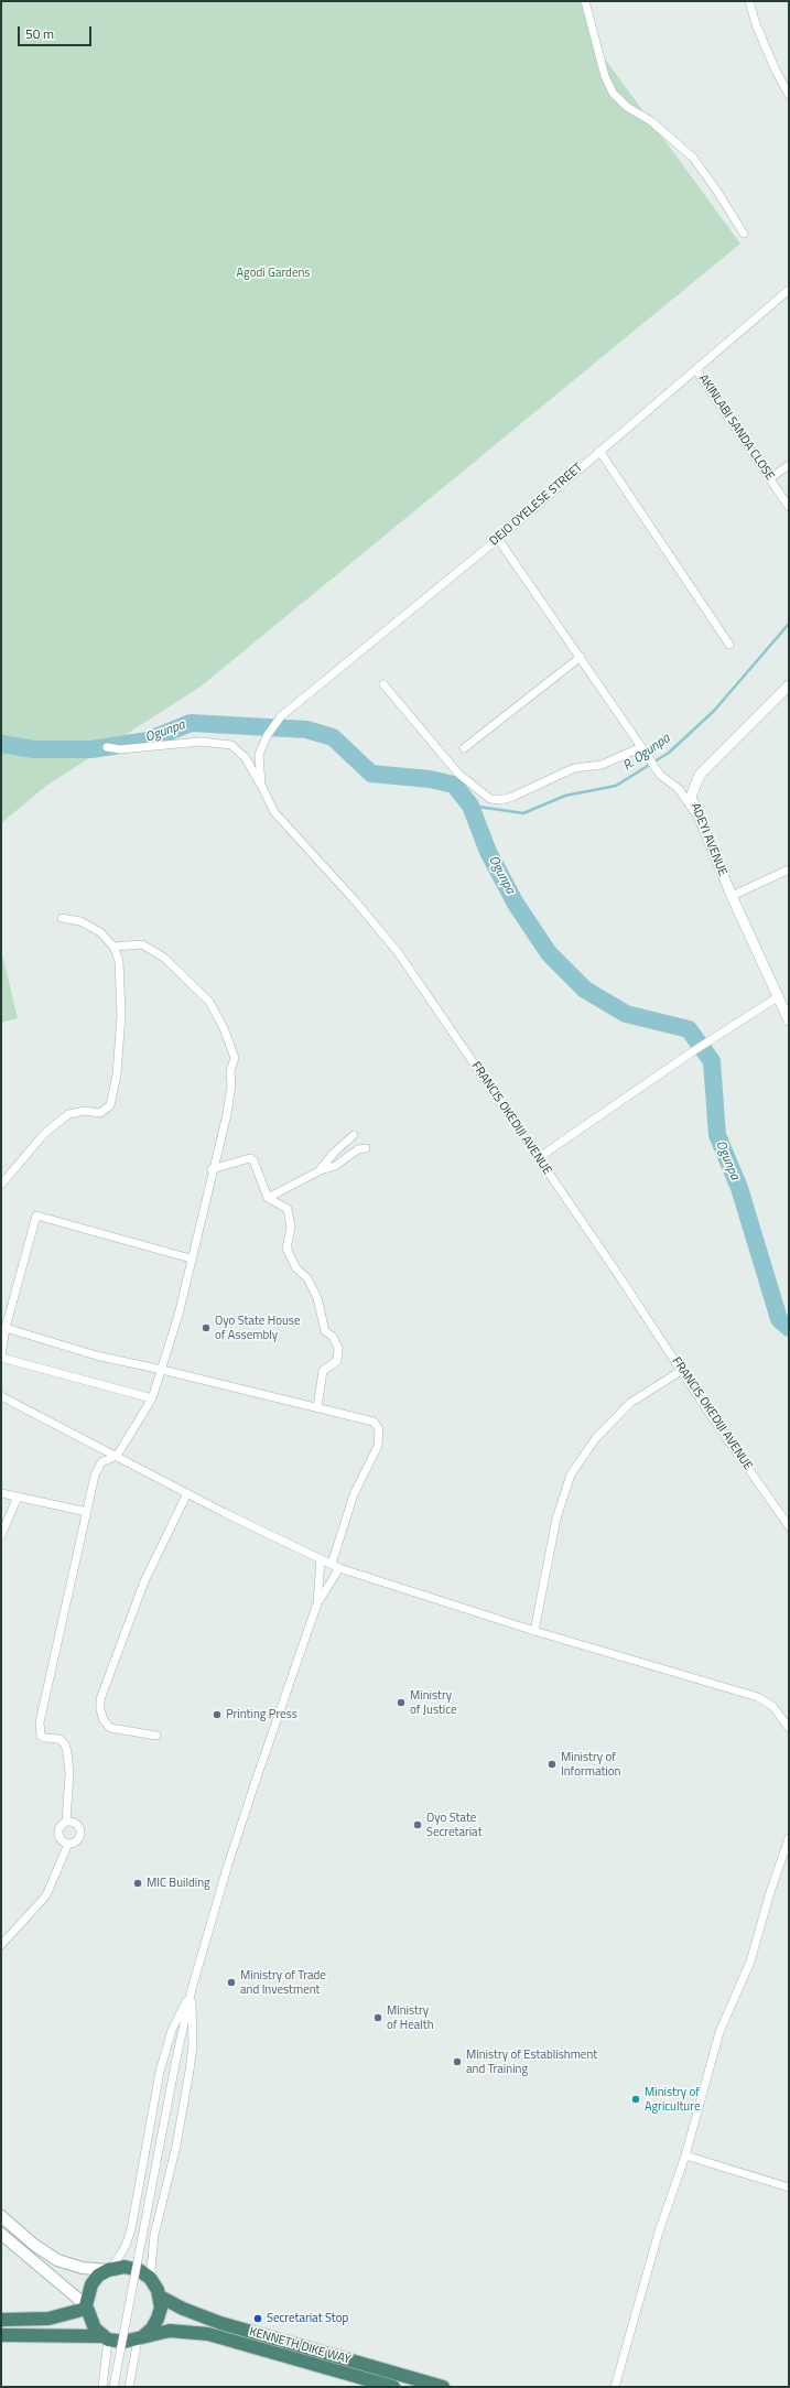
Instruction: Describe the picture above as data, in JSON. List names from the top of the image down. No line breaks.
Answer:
{"streets":{"highway":["KENNETH DIKE WAY"],"street":["AKINLABI SANDA CLOSE","DEJO OYELESE STREET","ADEYI AVENUE","FRANCIS OKEDIJI AVENUE"]},"crossings":[["AKINLABI SANDA CLOSE","DEJO OYELESE STREET"],["DEJO OYELESE STREET","FRANCIS OKEDIJI AVENUE"]],"water":["Ogunpa","R. Ogunpa"],"parks":["Agodi Gardens"],"places":["Oyo State House of Assembly","Ministry of Justice","Printing Press","Ministry of Information","Oyo State Secretariat","MIC Building","Ministry of Trade and Investment","Ministry of Health","Ministry of Establishment and Training","Ministry of Agriculture","Secretariat Stop"],"scale_bar":"50 m"}
